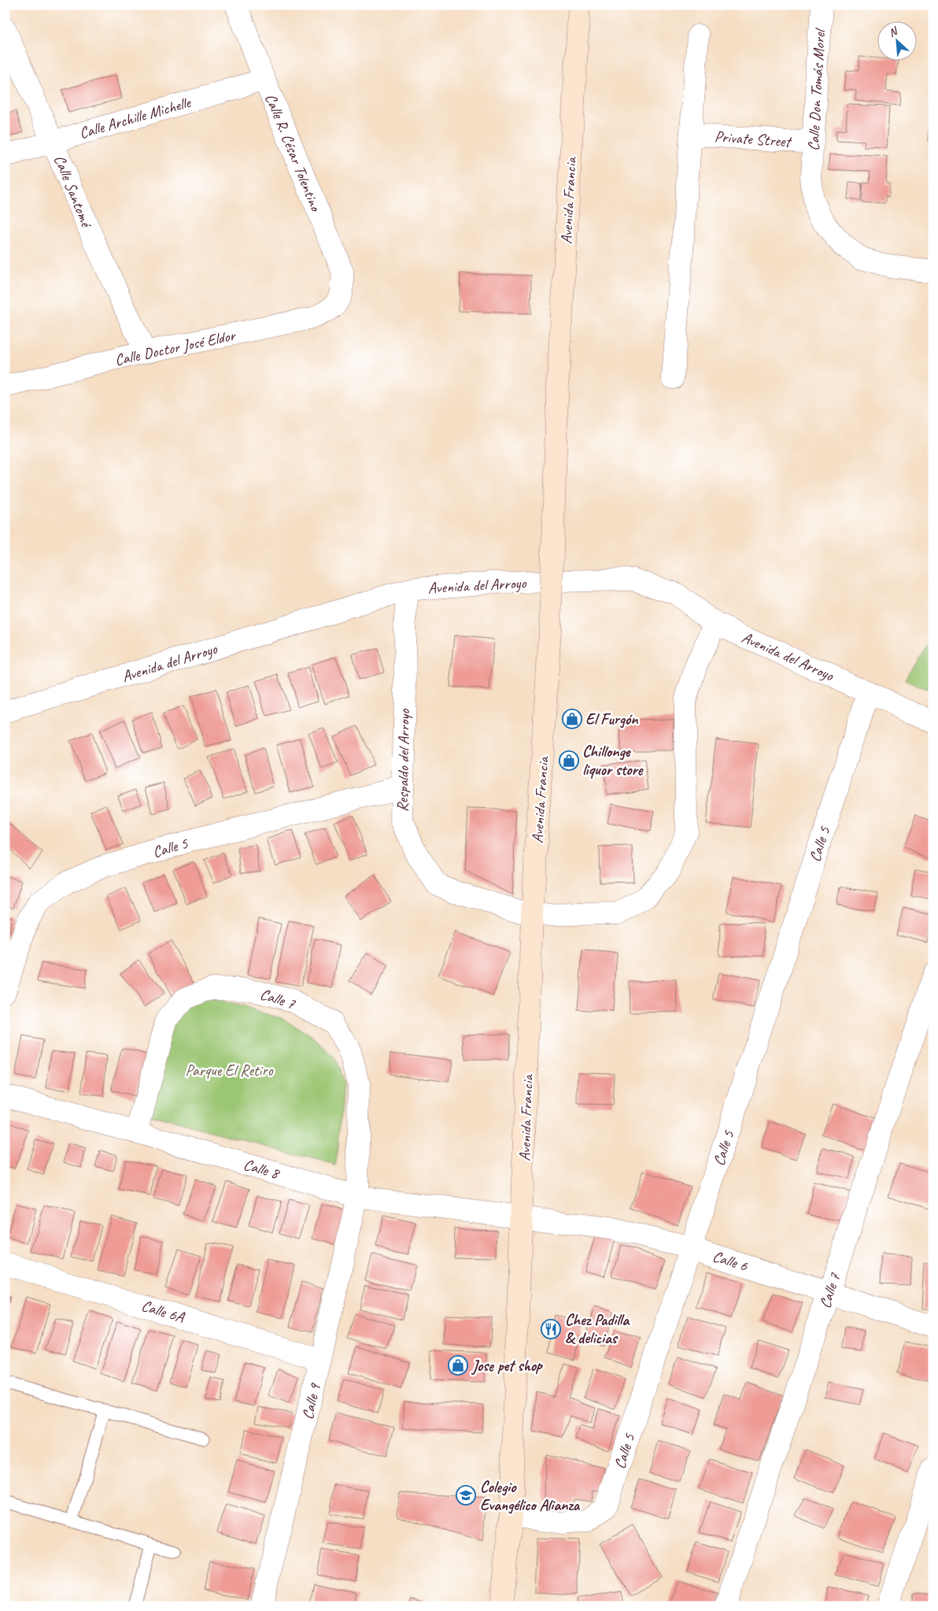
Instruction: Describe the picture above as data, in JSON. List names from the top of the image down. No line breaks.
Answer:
{"streets":{"main road":["Avenida Francia"],"street":["Calle Don Tomás Morel","Calle Archille Michelle","Private Street","Calle R. César Tolentino","Calle Santomé","Calle Doctor José Eldor","Avenida del Arroyo","Respaldo del Arroyo","Calle 5","Calle 7","Calle 8","Calle 6","Calle 6A","Calle 9"]},"crossings":[["Calle Don Tomás Morel","Private Street"],["Calle Archille Michelle","Calle R. César Tolentino"],["Calle Archille Michelle","Calle Santomé"],["Calle R. César Tolentino","Calle Doctor José Eldor"],["Calle Santomé","Calle Doctor José Eldor"],["Avenida Francia","Respaldo del Arroyo"],["Avenida Francia","Calle 5"],["Avenida Francia","Calle 8"],["Avenida Francia","Calle 6"],["Avenida del Arroyo","Respaldo del Arroyo"],["Avenida del Arroyo","Calle 5"],["Respaldo del Arroyo","Calle 5"],["Calle 5","Calle 6"],["Calle 7","Calle 8"],["Calle 7","Calle 6"],["Calle 7","Calle 9"],["Calle 8","Calle 6"],["Calle 8","Calle 9"],["Calle 6A","Calle 9"]],"parks":["Parque El Retiro"],"places":{"shop":["El Furgón","Chillonge liquor store","Jose pet shop"],"restaurant":["Chez Padilla & delicias"],"school or university":["Colegio Evangélico Alianza"]},"north":"top left"}
